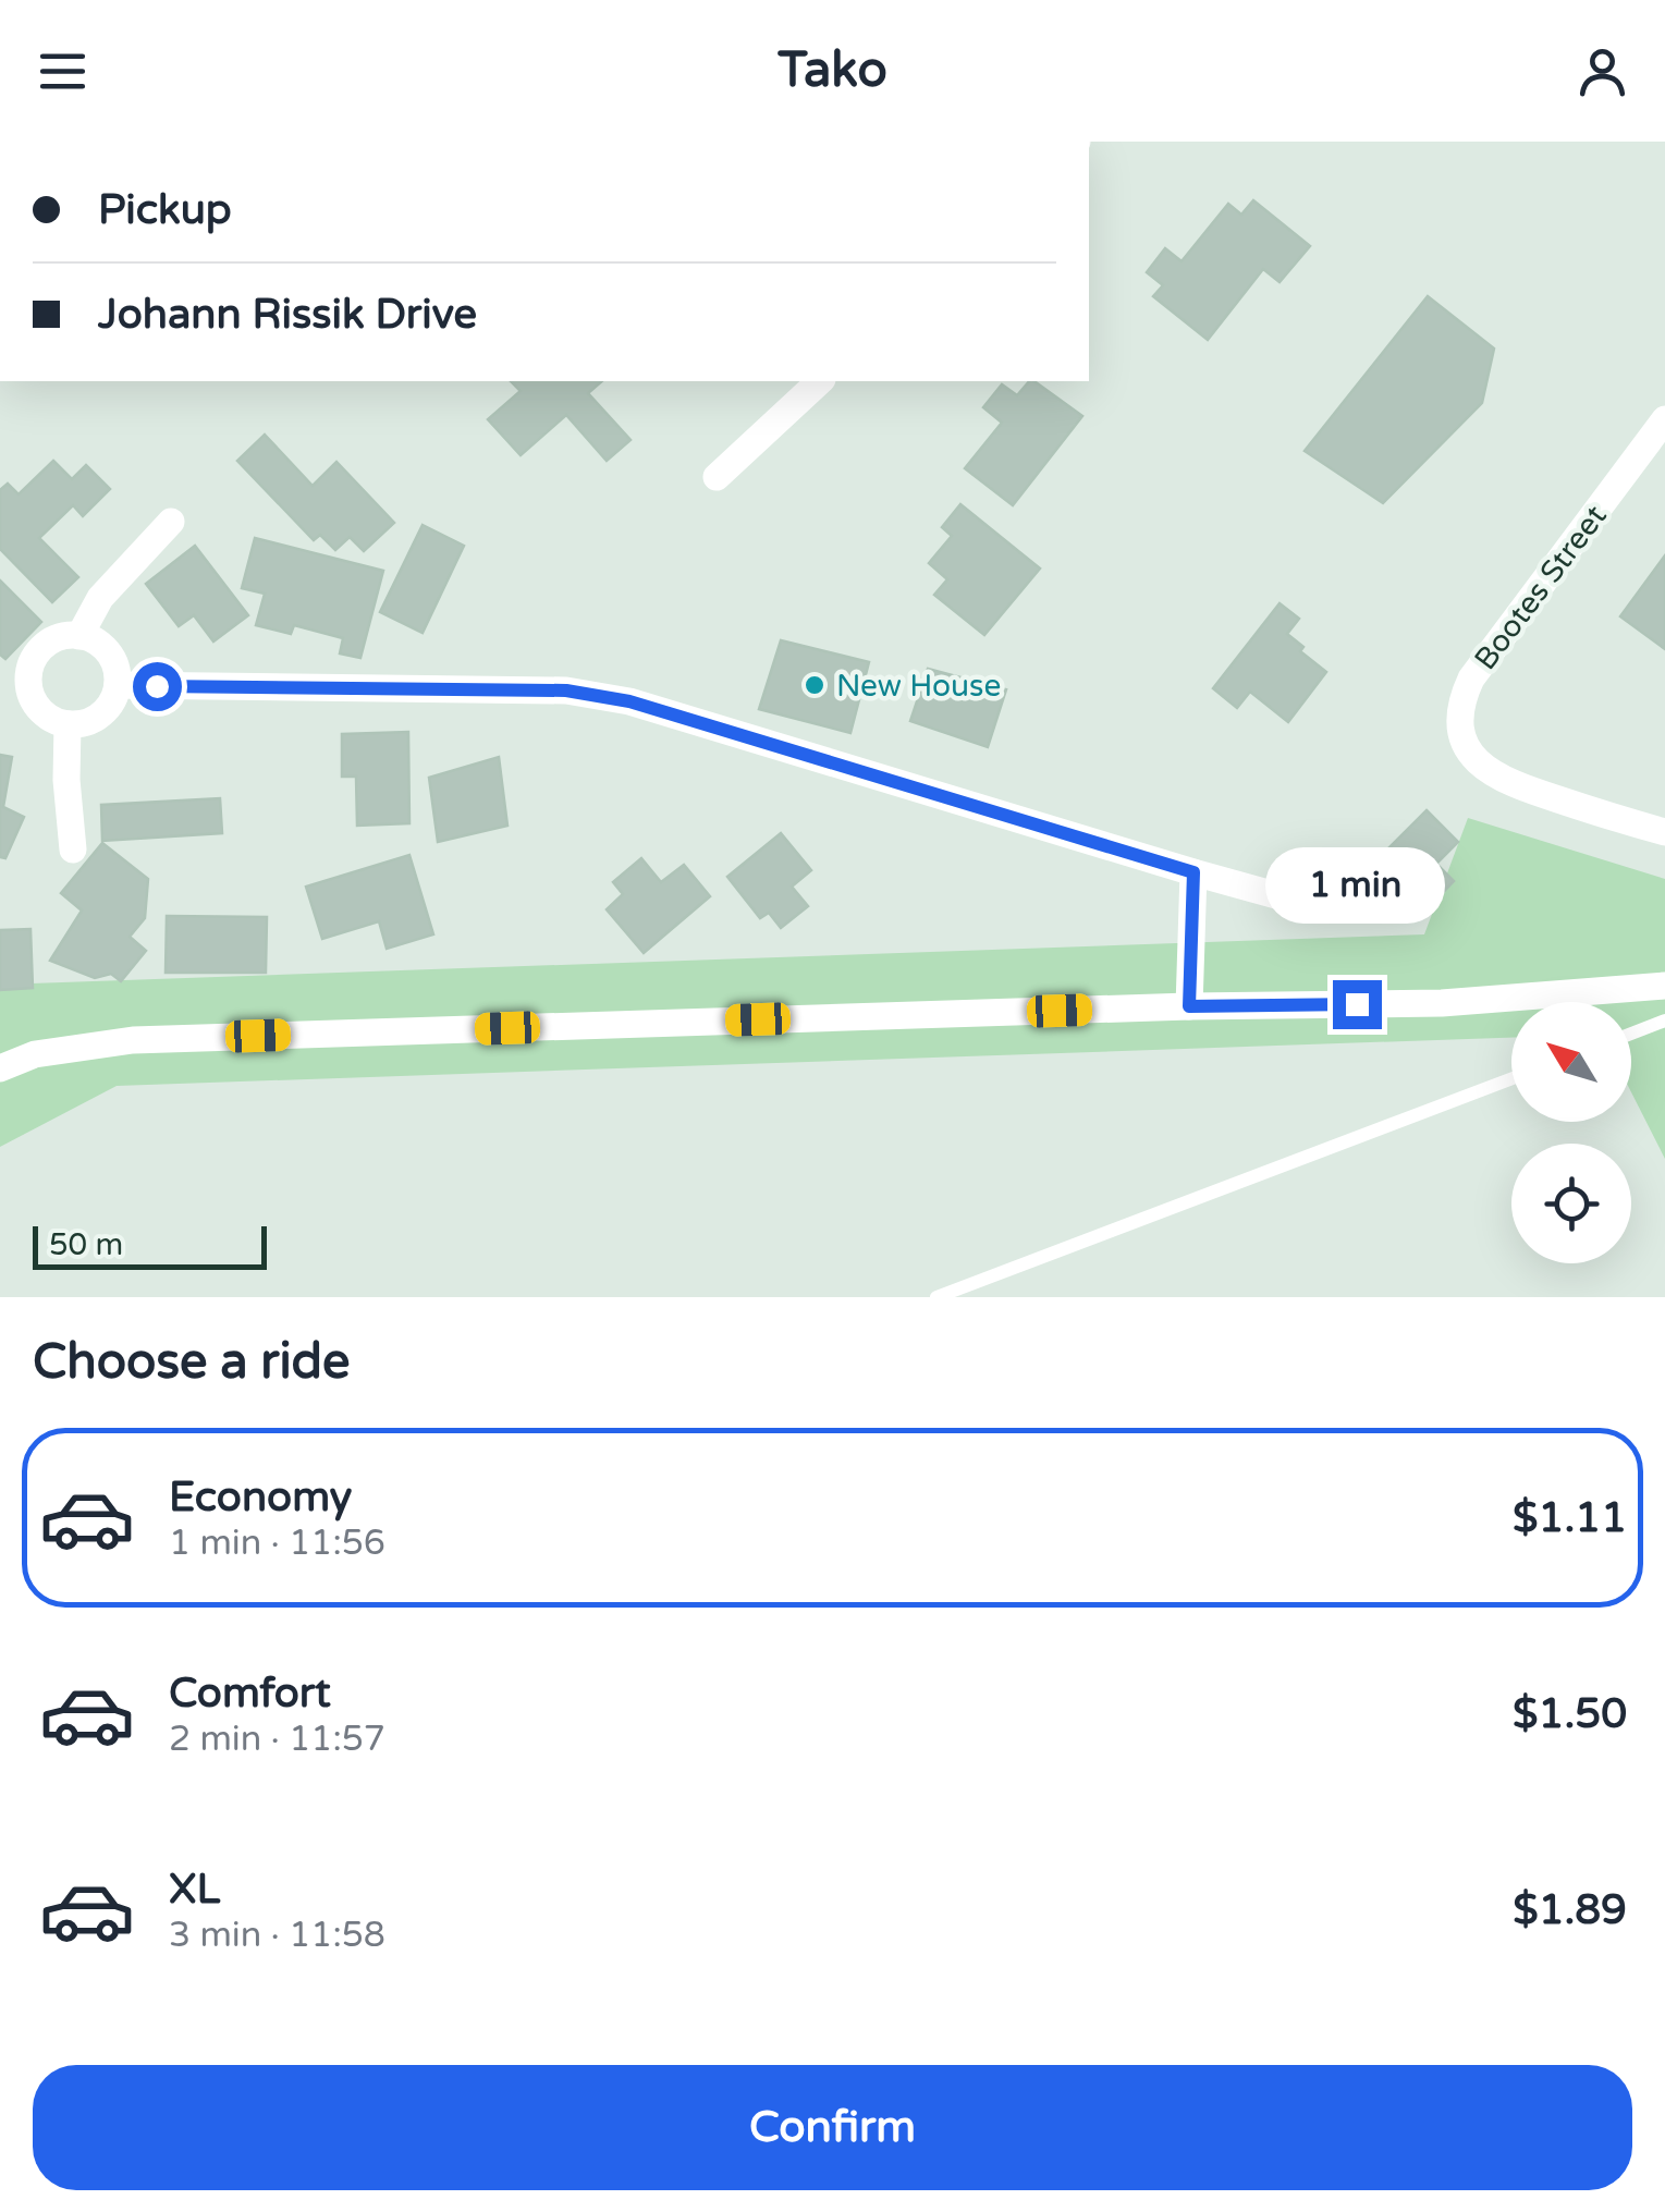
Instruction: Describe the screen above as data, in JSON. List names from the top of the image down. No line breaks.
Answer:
{"streets":{"street":["Bootes Street"]},"places":["New House"],"scale_bar":"50 m","north":"top left","page":{"header":"Tako","banner":["Pickup","Johann Rissik Drive"],"bubble":"1 min","scale":"50 m","heading":"Choose a ride","list":[{"name":"Economy","note":"1 min · 11:56","value":"$1.11"},{"name":"Comfort","note":"2 min · 11:57","value":"$1.50"},{"name":"XL","note":"3 min · 11:58","value":"$1.89"}],"buttons":"Confirm"}}
